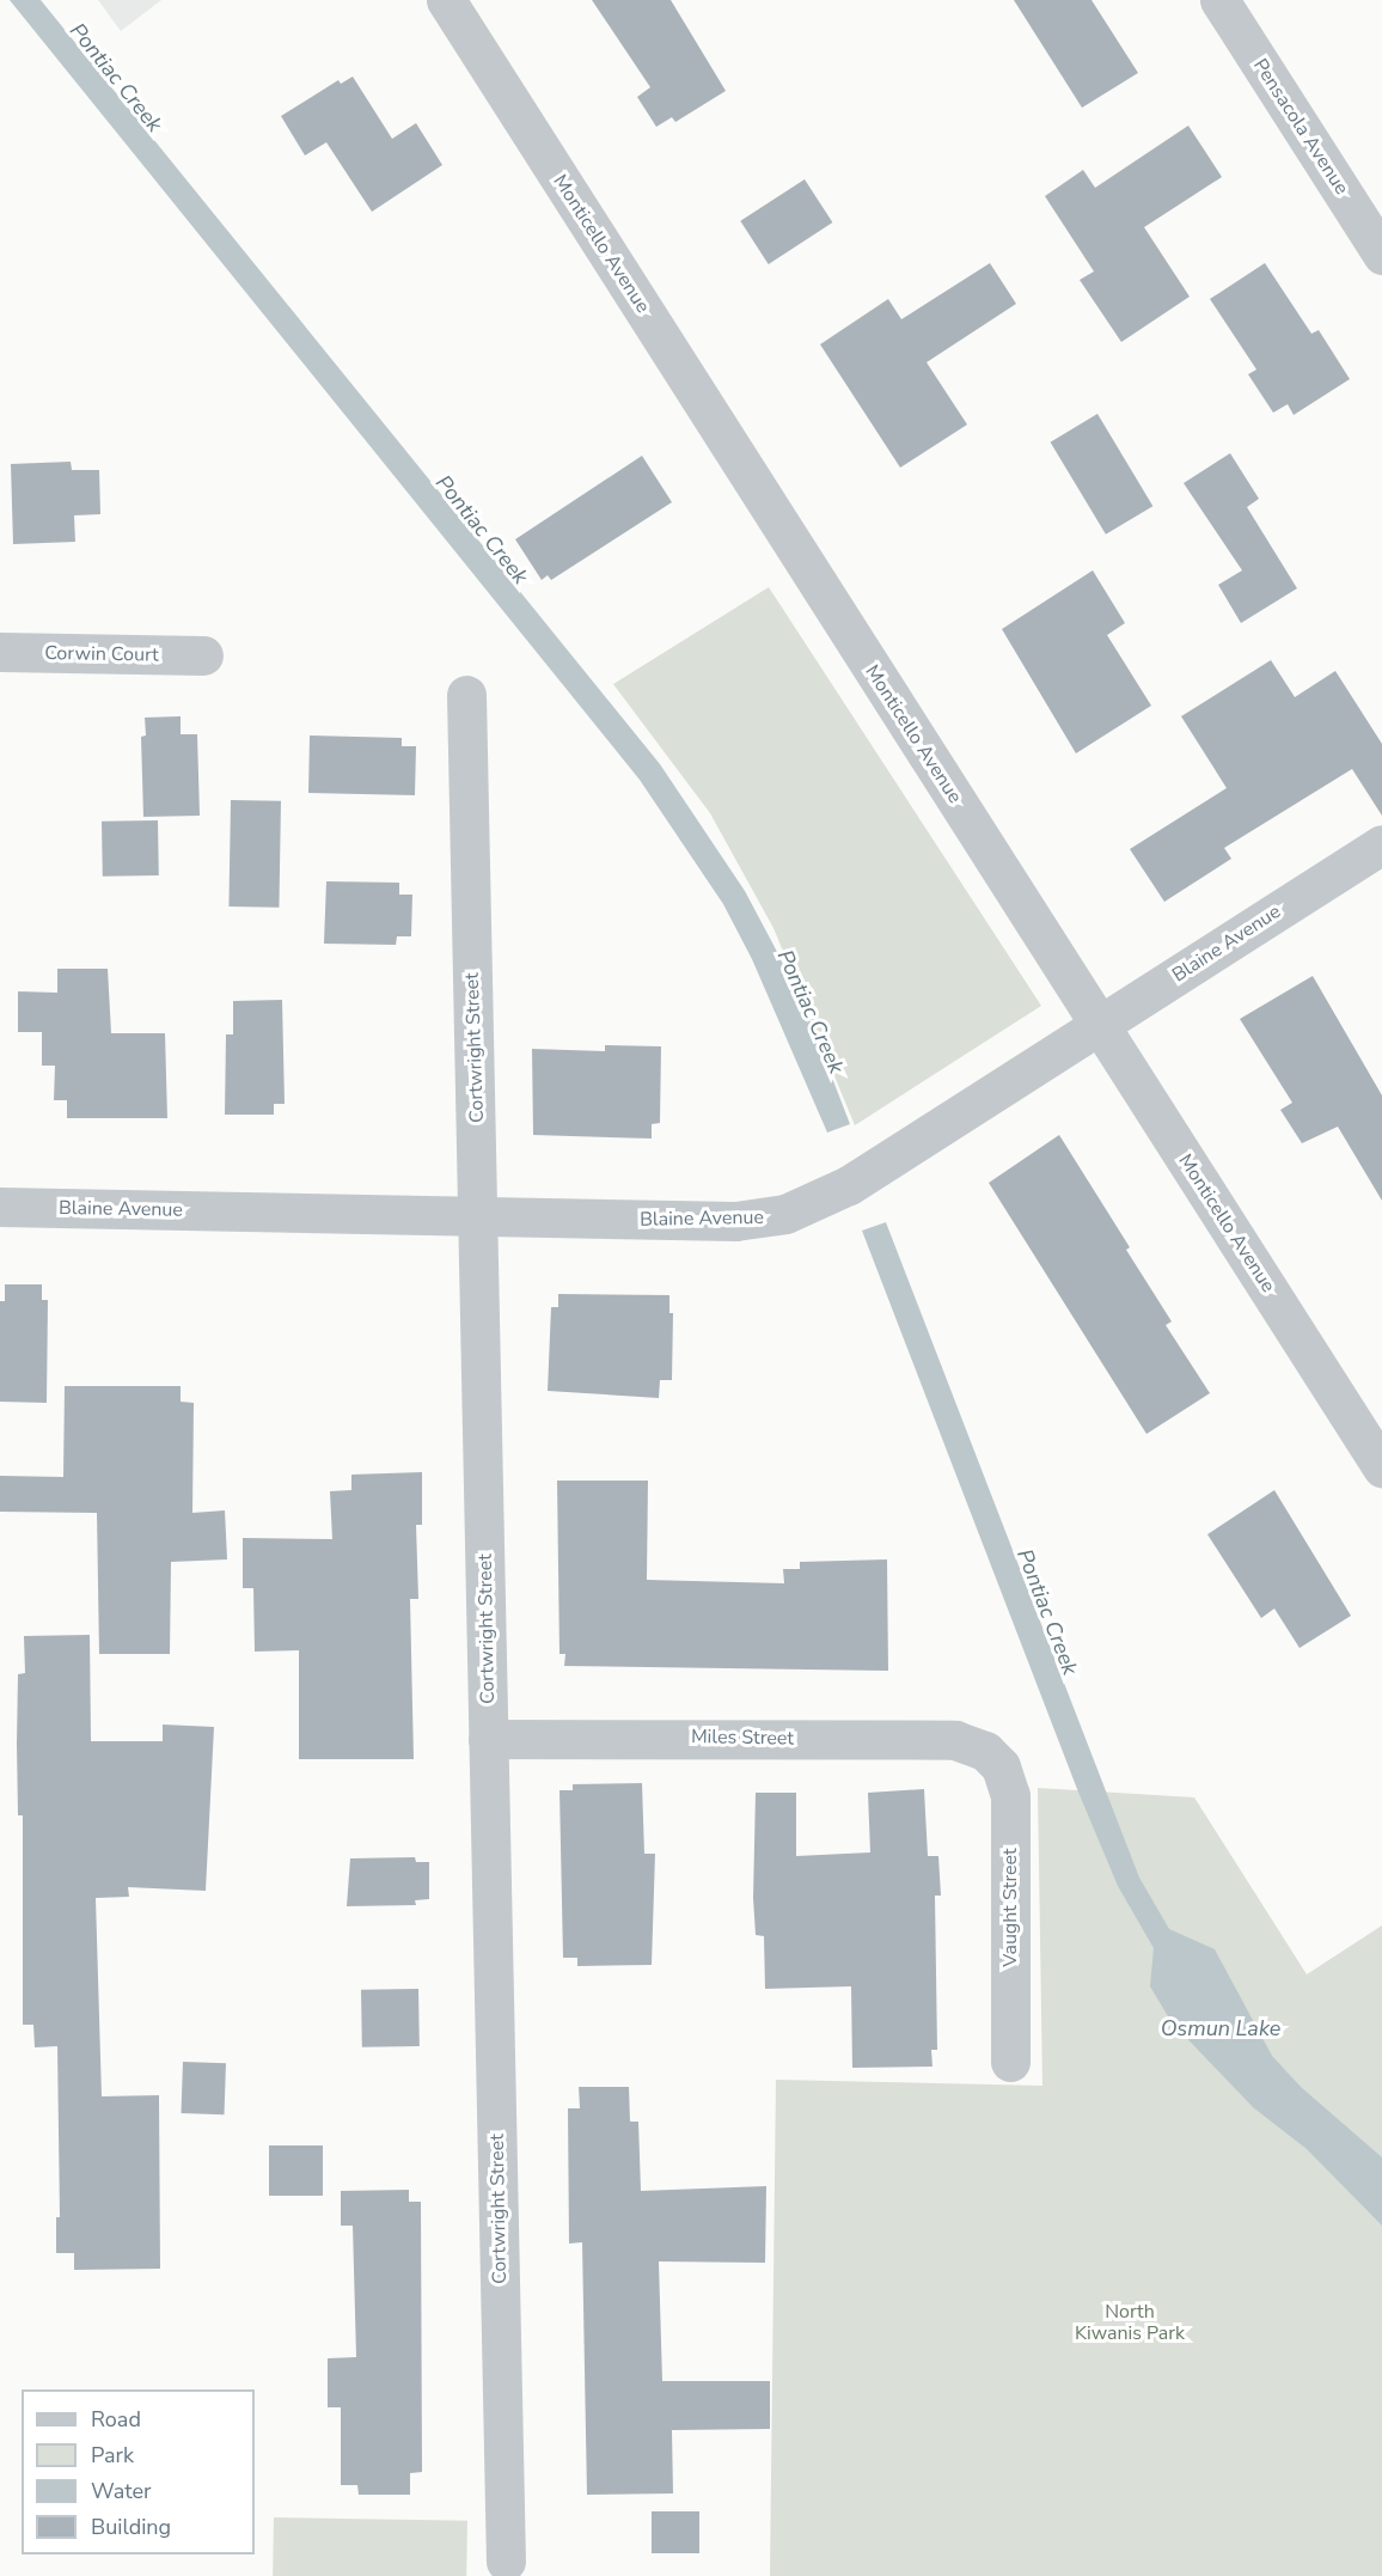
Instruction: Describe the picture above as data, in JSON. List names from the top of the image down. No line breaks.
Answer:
{"streets":{"street":["Pensacola Avenue","Monticello Avenue","Corwin Court","Blaine Avenue","Cortwright Street","Miles Street","Vaught Street"]},"crossings":[["Monticello Avenue","Blaine Avenue"],["Blaine Avenue","Cortwright Street"],["Cortwright Street","Miles Street"],["Miles Street","Vaught Street"]],"water":["Pontiac Creek","Osmun Lake"],"parks":["North Kiwanis Park"],"legend":["Road","Park","Water","Building"]}
